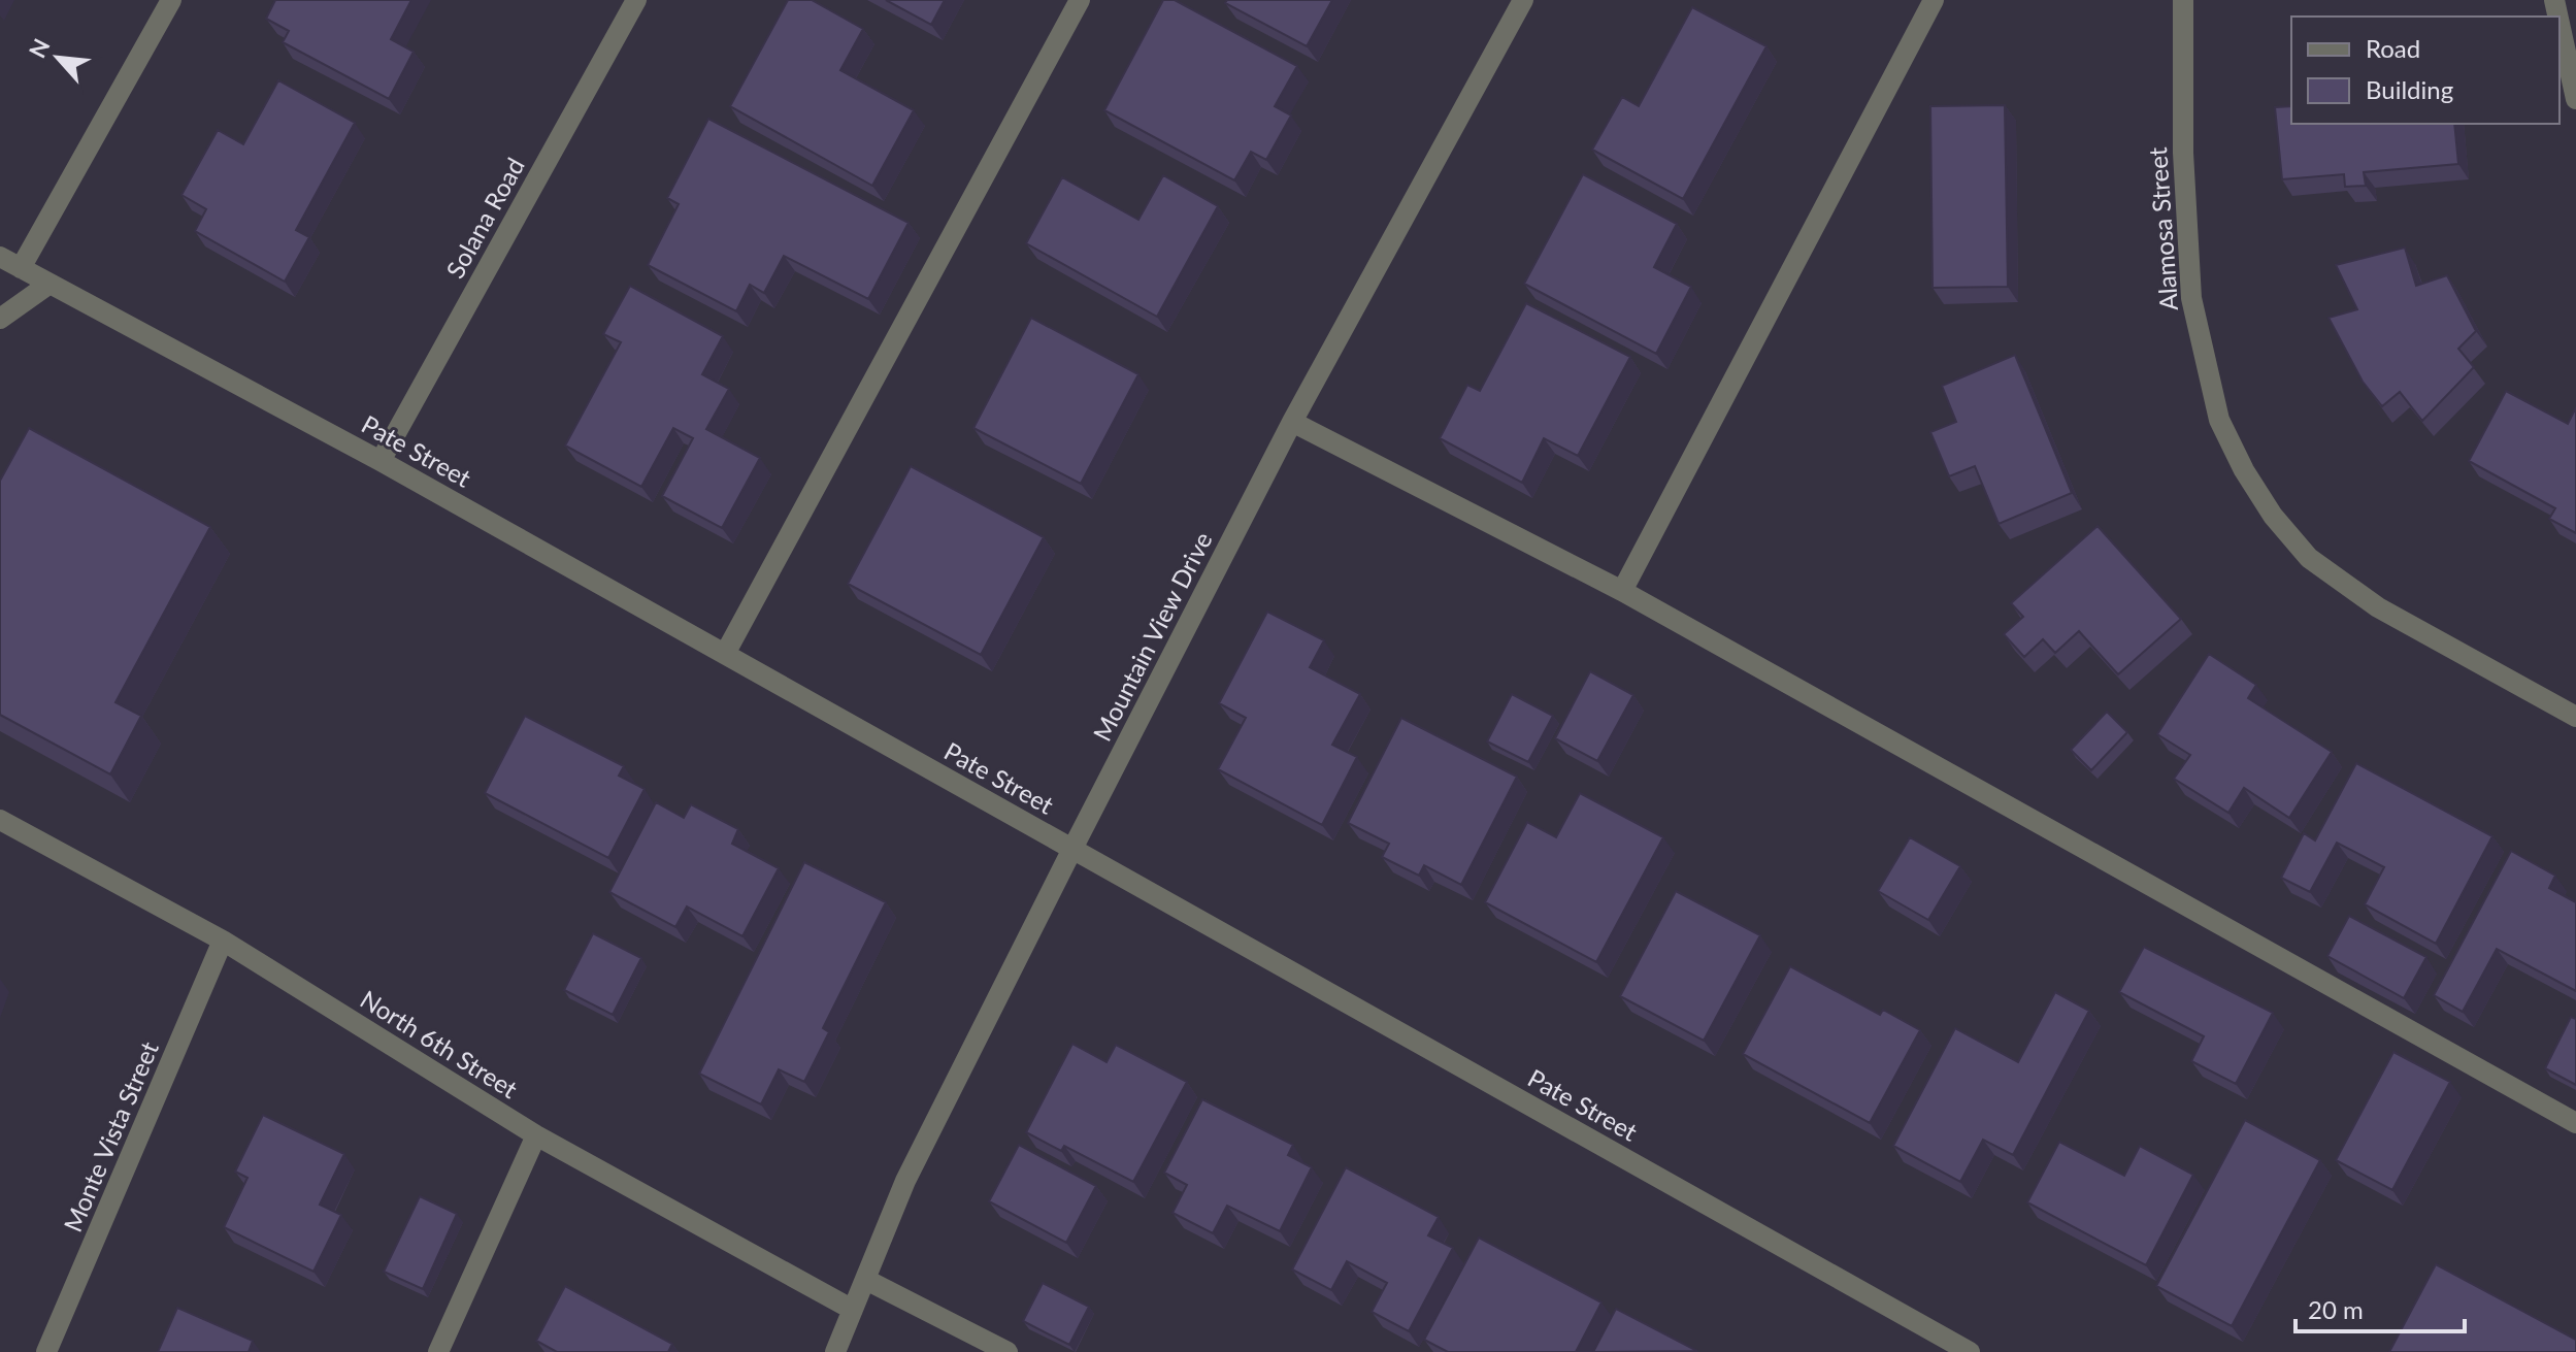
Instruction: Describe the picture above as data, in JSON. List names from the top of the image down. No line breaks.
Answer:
{"streets":{"street":["Solana Road","Alamosa Street","Pate Street","Mountain View Drive","North 6th Street","Monte Vista Street"]},"crossings":[["Solana Road","Pate Street"],["Pate Street","Mountain View Drive"],["Mountain View Drive","North 6th Street"],["North 6th Street","Monte Vista Street"]],"legend":["Road","Building"],"scale_bar":"20 m","north":"top left"}
